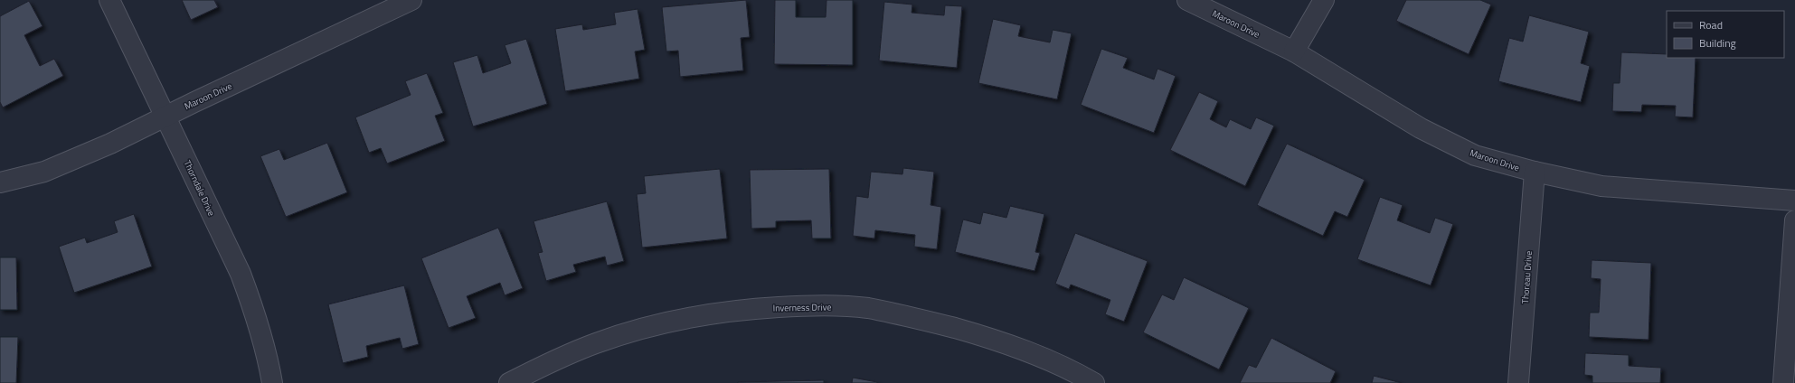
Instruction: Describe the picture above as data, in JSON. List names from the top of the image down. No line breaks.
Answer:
{"streets":{"street":["Maroon Drive","Thorndale Drive","Thoreau Drive","Inverness Drive"]},"crossings":[["Maroon Drive","Thorndale Drive"],["Maroon Drive","Thoreau Drive"]],"legend":["Road","Building"]}
